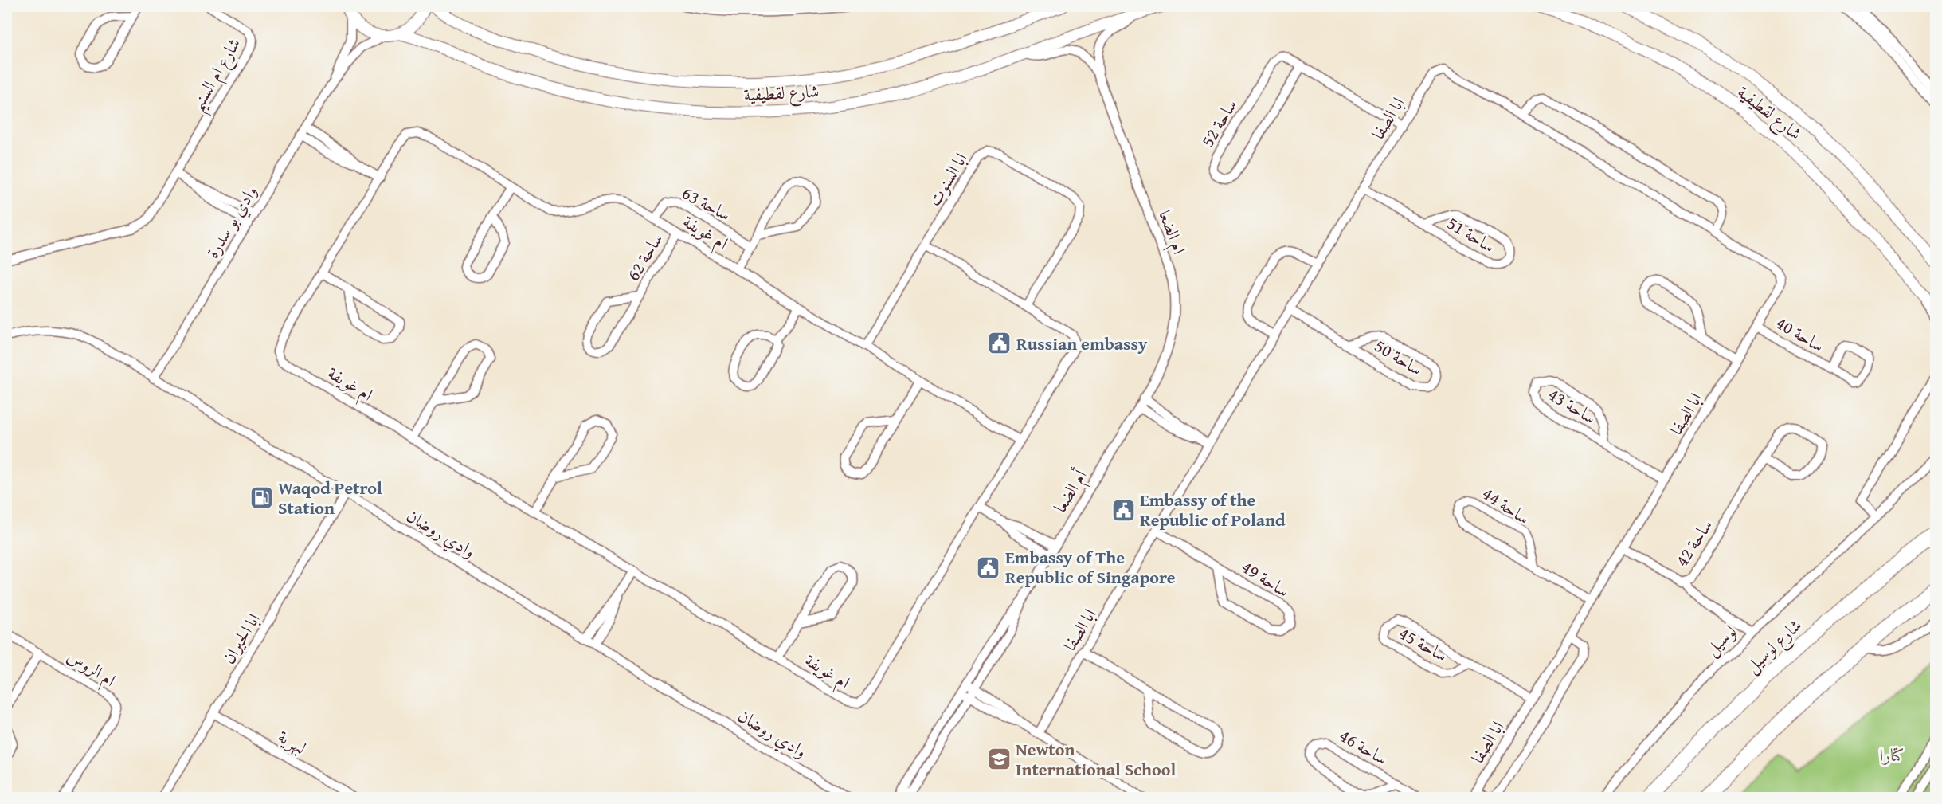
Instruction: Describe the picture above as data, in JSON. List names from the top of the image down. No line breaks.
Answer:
{"streets":{"highway":["شارع لوسيل"],"street":["شارع ام السنيم","شارع لقطيفية","ابا الصفا","ساحة 52","ابا السنوت","ساحة 63","وادي بو سدرة","ام غويفة","ام الضعا","ساحة 51","ساحة 62","ساحة 40","ساحة 50","ساحة 43","أم الضعا","ساحة 44","وادي روضان","ساحة 42","ساحة 49","ابا الحيران","لوسيل","ساحة 45","ام الروس","لبهرية","ساحة 46"]},"crossings":[["شارع لقطيفية","ام الضعا"],["ابا الصفا","ساحة 52"],["ابا الصفا","ساحة 51"],["ابا الصفا","ساحة 40"],["ابا الصفا","ساحة 50"],["ابا الصفا","ساحة 43"],["ابا الصفا","ساحة 44"],["ابا الصفا","ساحة 42"],["ابا الصفا","ساحة 49"],["ابا الصفا","ساحة 45"],["ابا السنوت","ام غويفة"],["ساحة 63","ام غويفة"],["وادي بو سدرة","وادي روضان"],["ام غويفة","ساحة 62"],["ام الضعا","أم الضعا"],["وادي روضان","ابا الحيران"],["ابا الحيران","لبهرية"]],"parks":["كتارا"],"places":{"public building":["Russian embassy","Embassy of the Republic of Poland","Embassy of The Republic of Singapore"],"fuel station":["Waqod Petrol Station"],"school or university":["Newton International School"]}}
